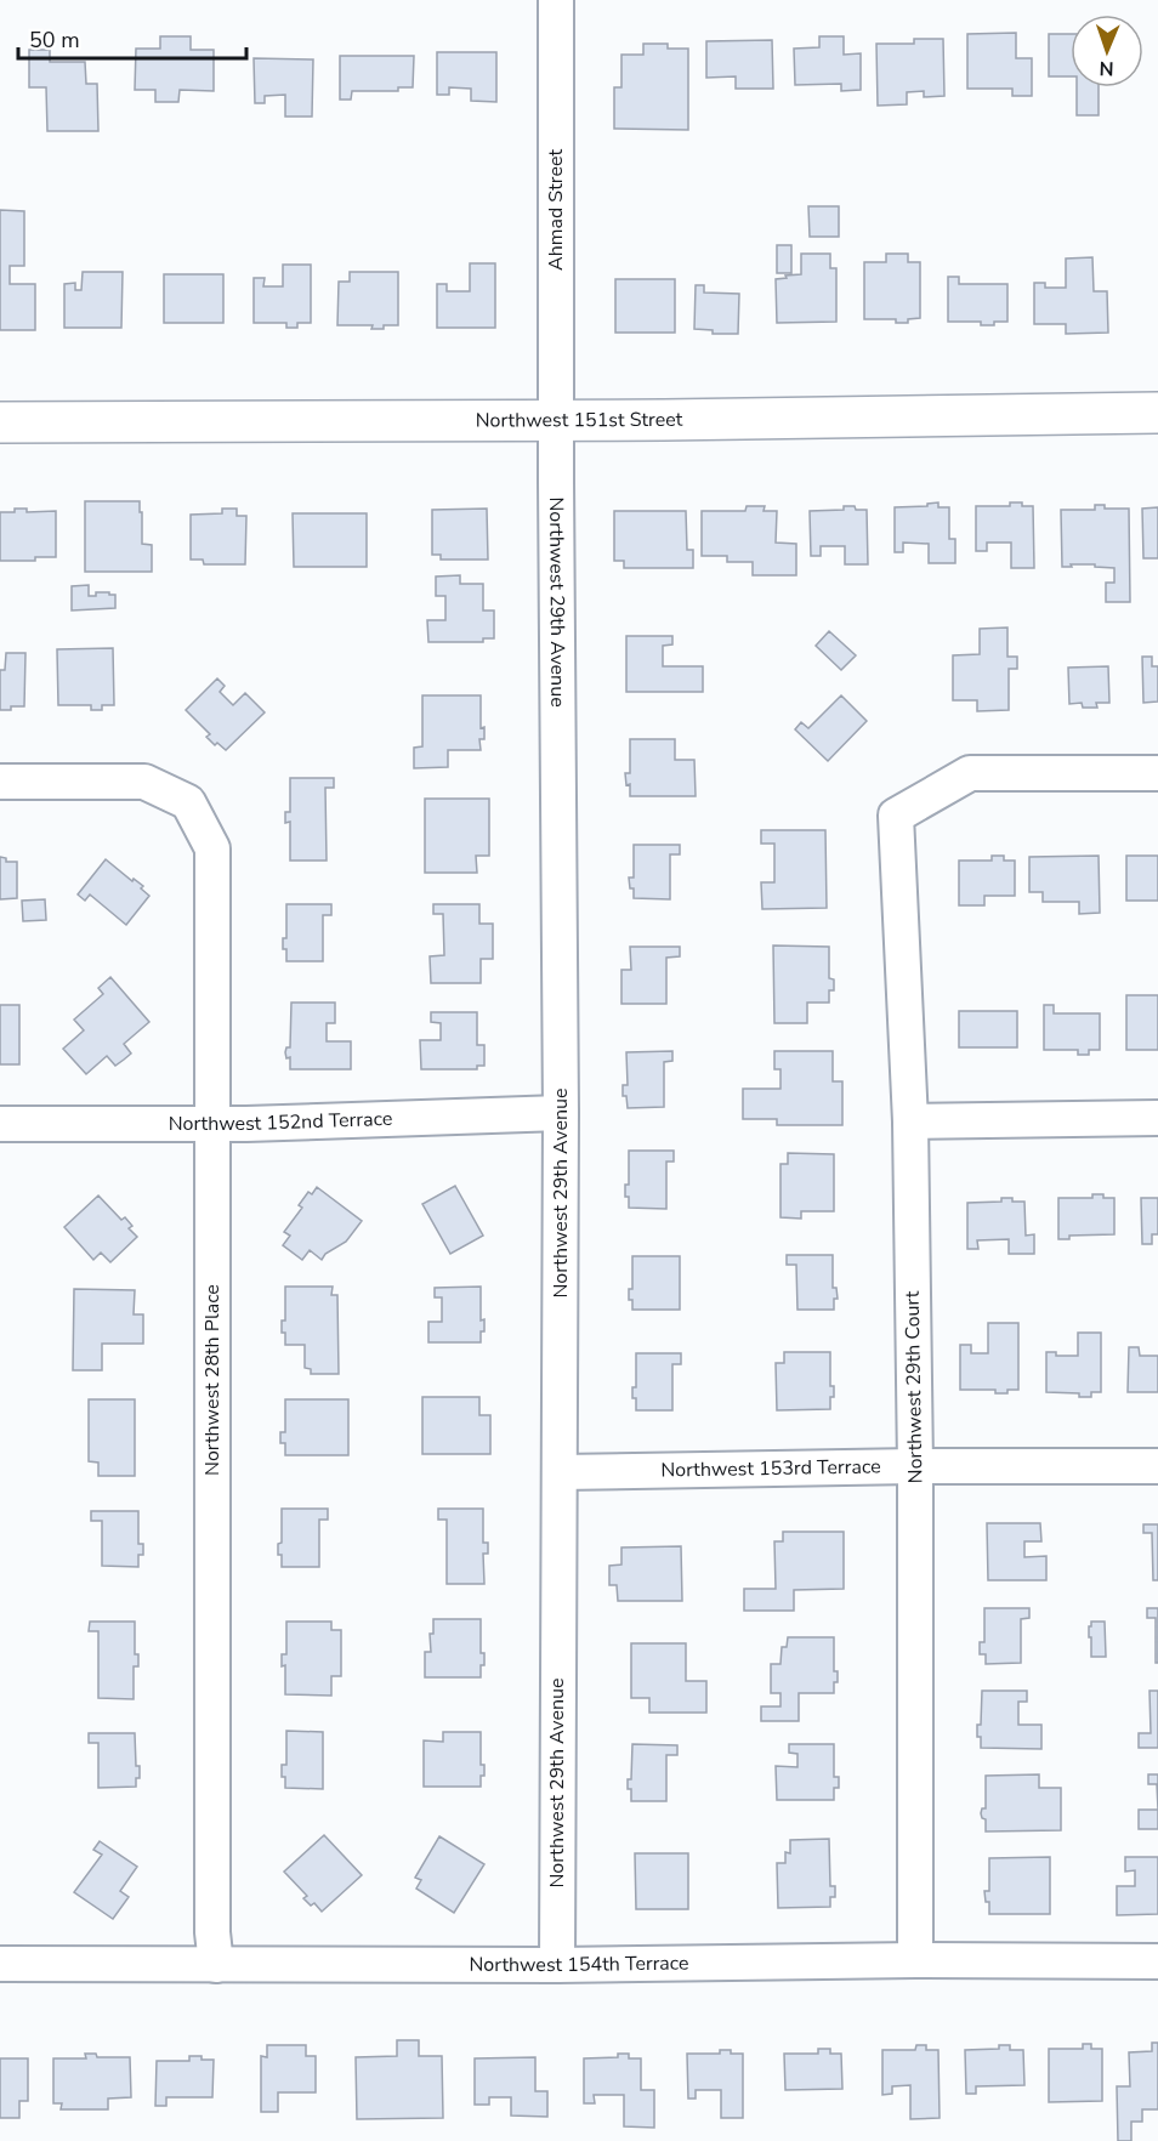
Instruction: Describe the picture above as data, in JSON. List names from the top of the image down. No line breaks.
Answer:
{"streets":{"street":["Ahmad Street","Northwest 151st Street","Northwest 29th Avenue","Northwest 152nd Terrace","Northwest 28th Place","Northwest 29th Court","Northwest 153rd Terrace","Northwest 154th Terrace"]},"crossings":[["Ahmad Street","Northwest 151st Street"],["Ahmad Street","Northwest 29th Avenue"],["Northwest 151st Street","Northwest 29th Avenue"],["Northwest 29th Avenue","Northwest 152nd Terrace"],["Northwest 29th Avenue","Northwest 153rd Terrace"],["Northwest 29th Avenue","Northwest 154th Terrace"],["Northwest 152nd Terrace","Northwest 28th Place"],["Northwest 28th Place","Northwest 154th Terrace"],["Northwest 29th Court","Northwest 153rd Terrace"],["Northwest 29th Court","Northwest 154th Terrace"]],"scale_bar":"50 m","north":"bottom"}
